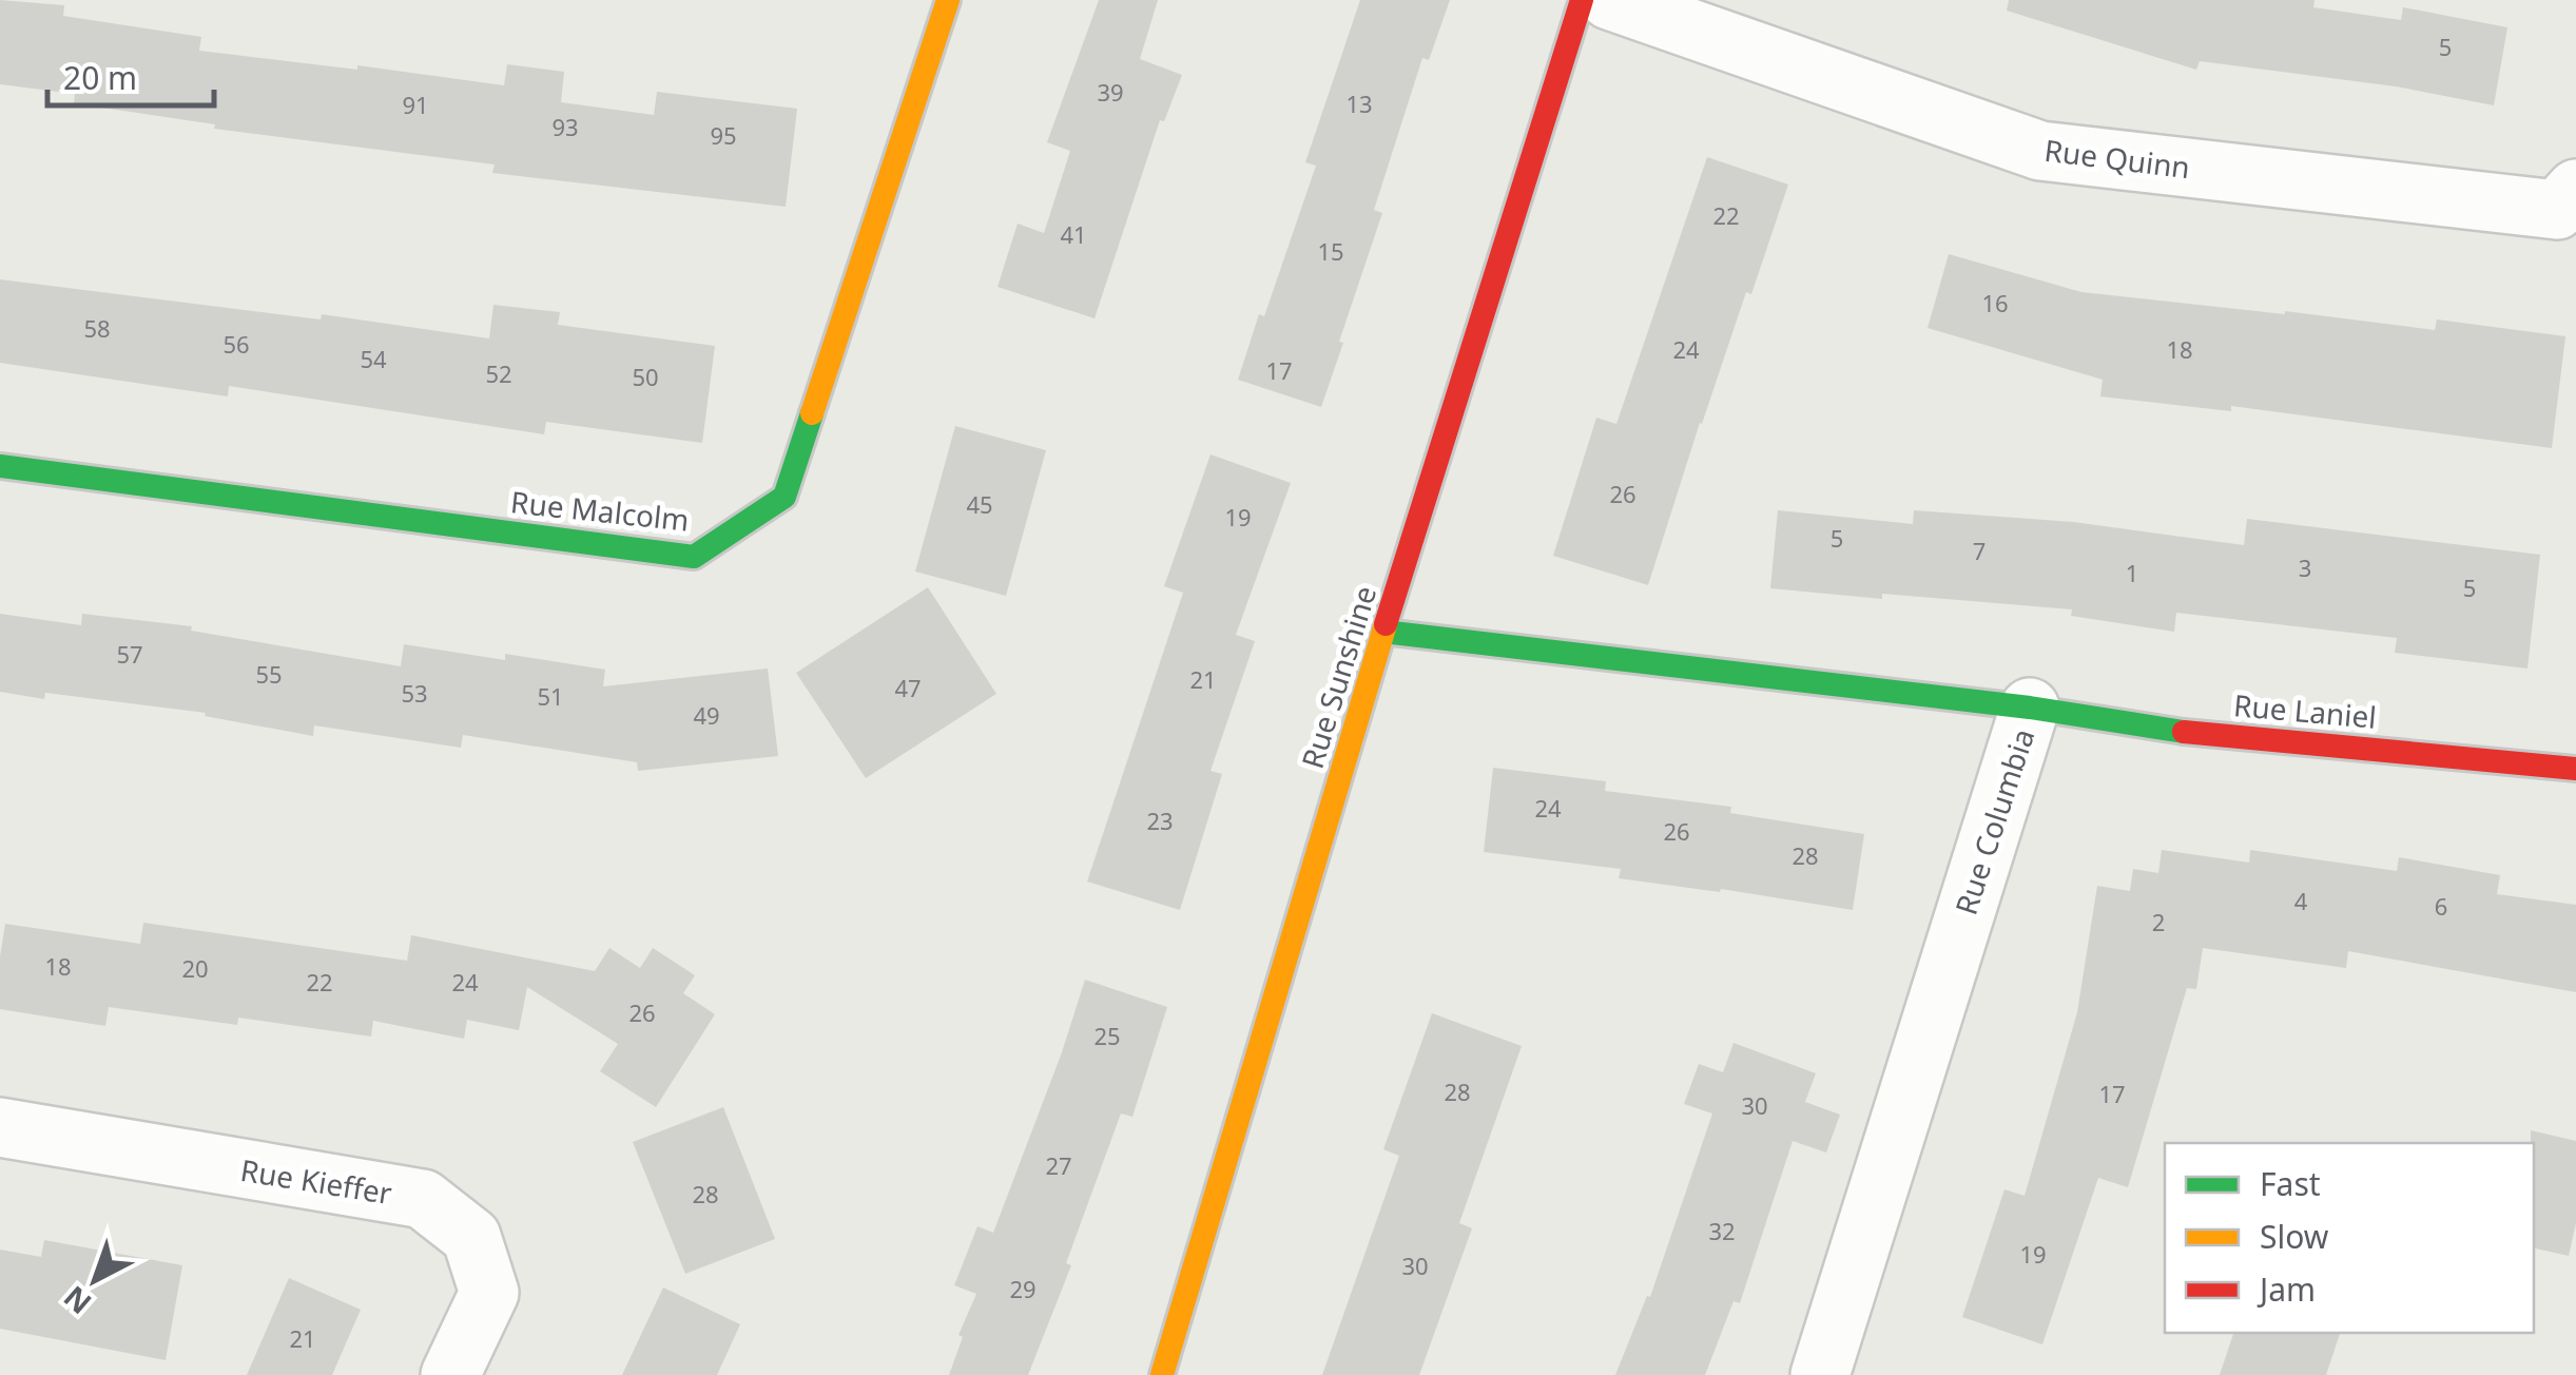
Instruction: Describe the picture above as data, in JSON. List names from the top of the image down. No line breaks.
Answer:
{"streets":{"street":["Rue Quinn","Rue Malcolm","Rue Sunshine","Rue Laniel","Rue Columbia","Rue Kieffer"]},"crossings":[["Rue Sunshine","Rue Columbia"],["Rue Laniel","Rue Columbia"]],"house_numbers":["5","39","13","91","93","95","22","41","15","16","58","56","24","18","54","17","52","50","26","45","19","5","7","3","1","5","57","55","21","47","53","51","49","24","23","26","28","4","6","2","18","20","22","24","26","25","28","17","30","27","28","32","19","30","29","21"],"legend":["Fast","Slow","Jam"],"scale_bar":"20 m","north":"bottom left"}
